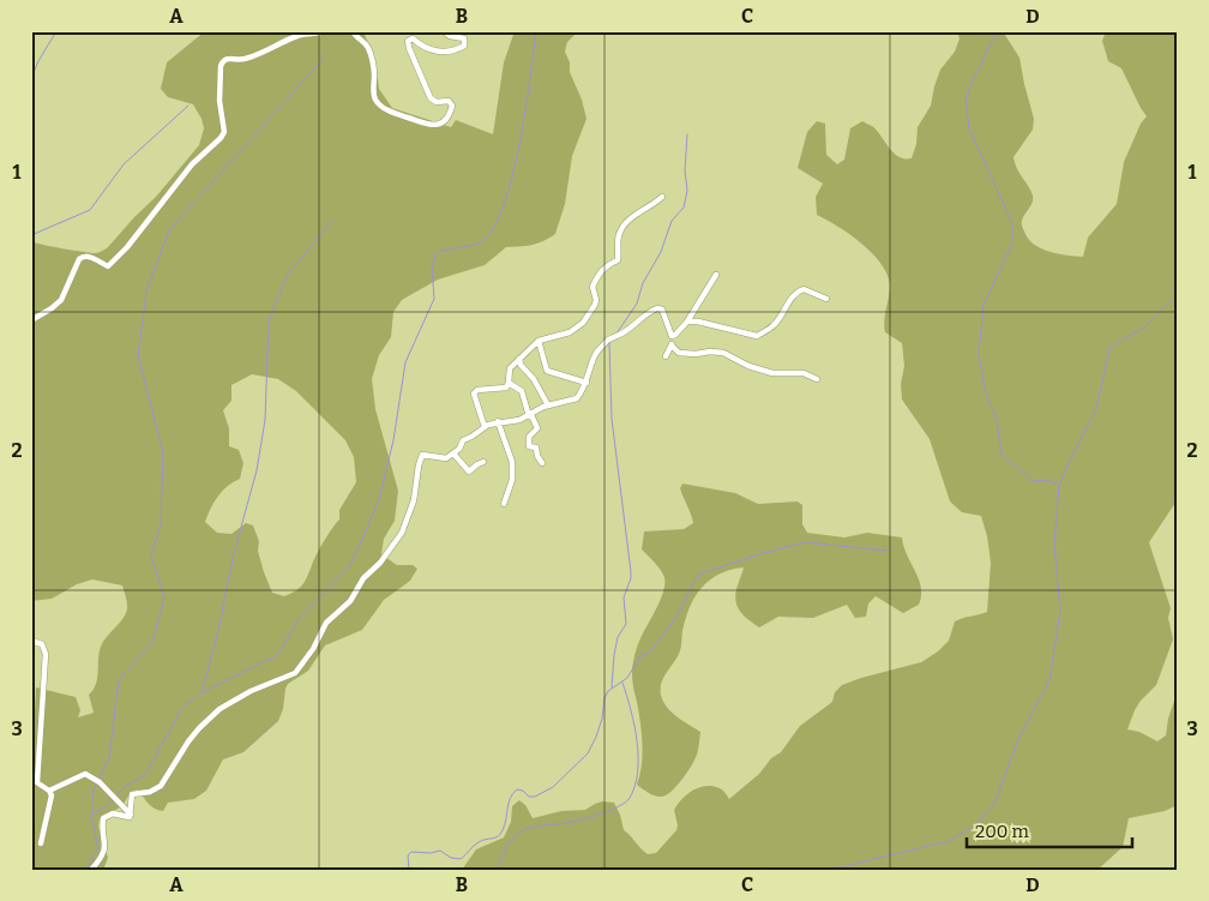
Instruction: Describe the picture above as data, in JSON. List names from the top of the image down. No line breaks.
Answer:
{"scale_bar":"200 m","grid":{"columns":["A","B","C","D"],"rows":["1","2","3"]}}
